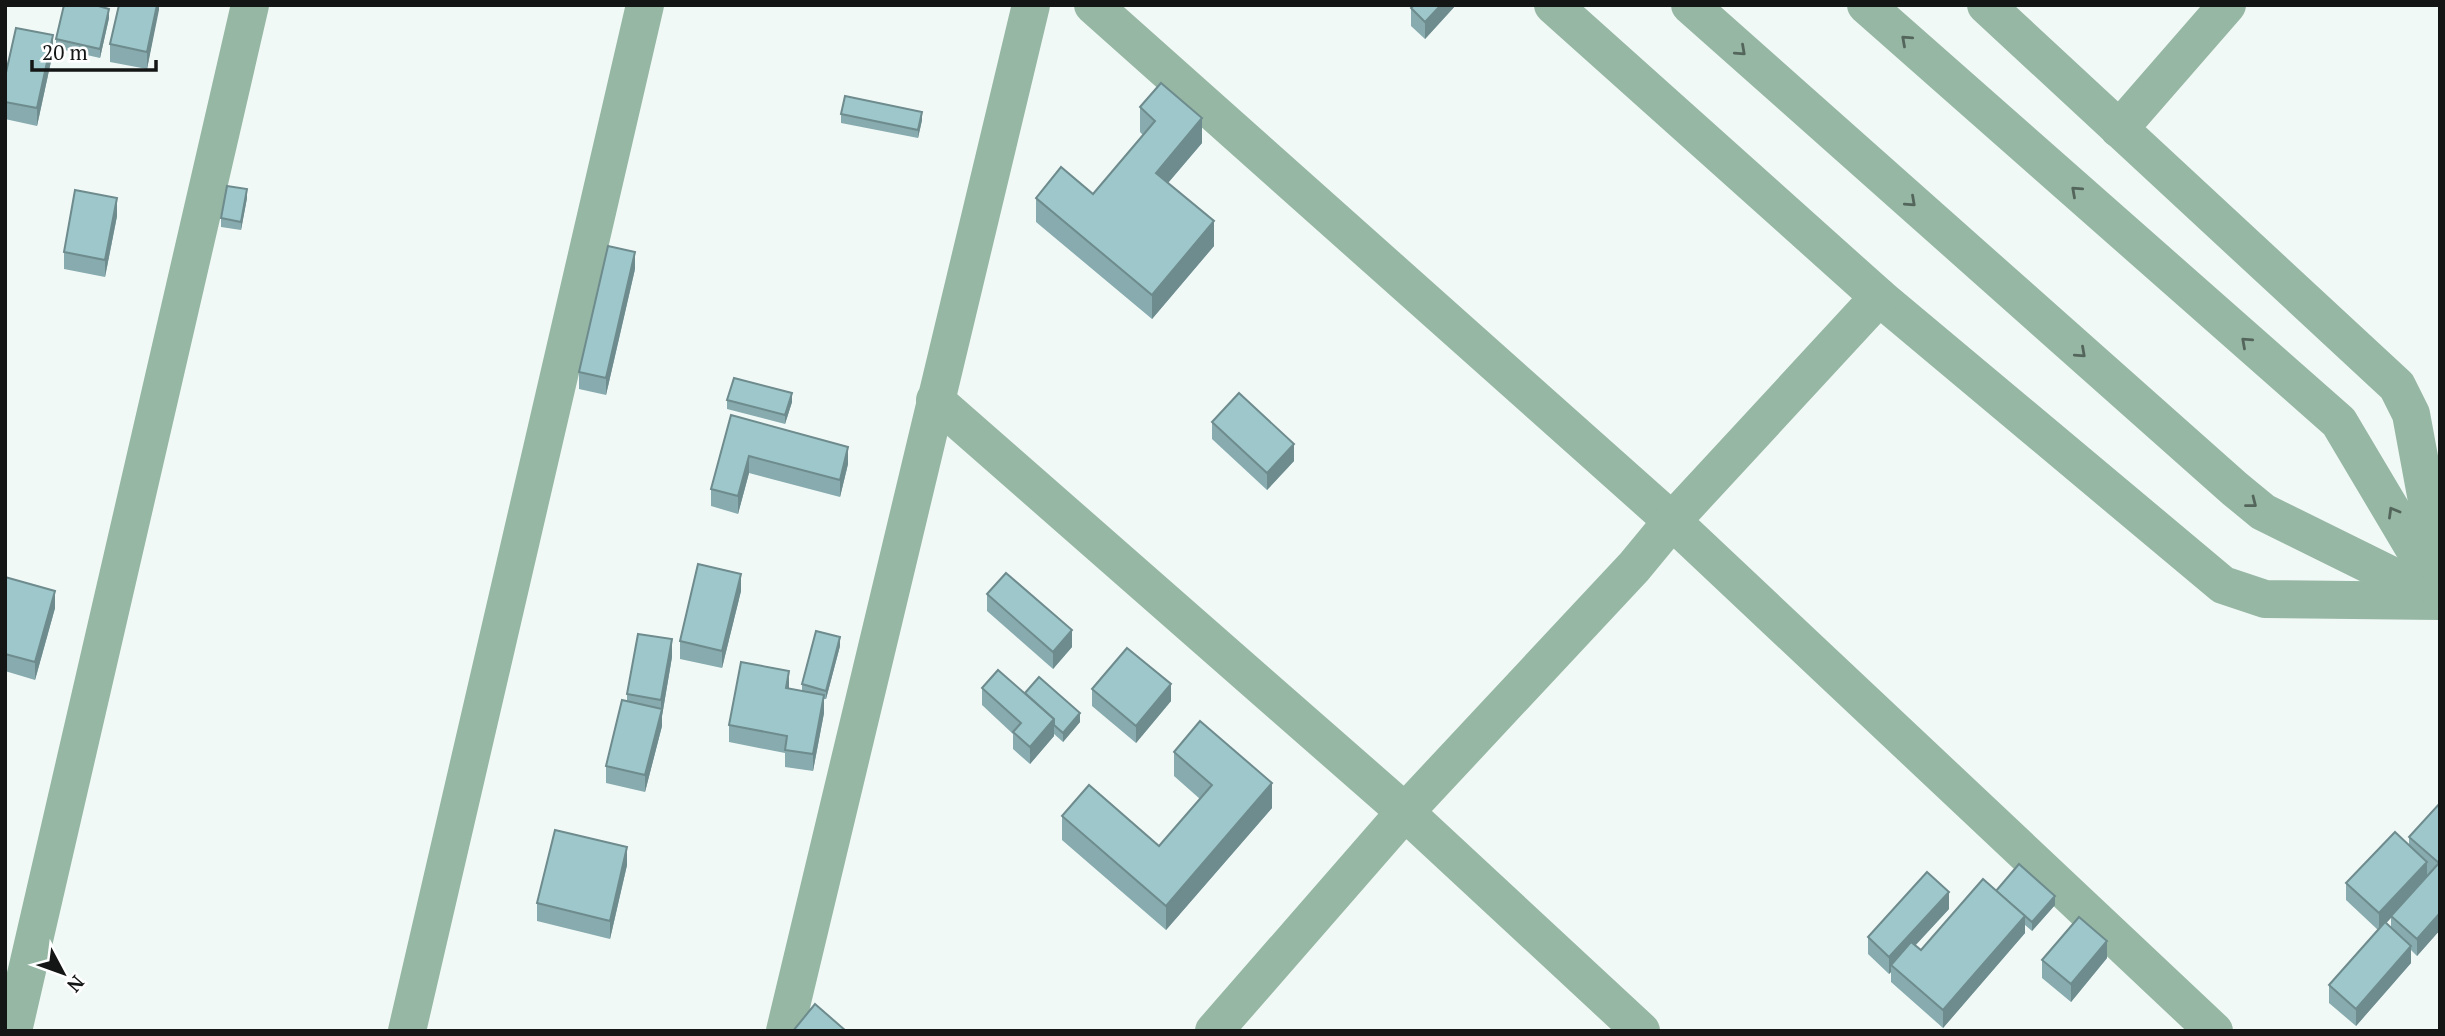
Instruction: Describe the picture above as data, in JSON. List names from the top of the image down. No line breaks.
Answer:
{"scale_bar":"20 m","north":"bottom right"}
